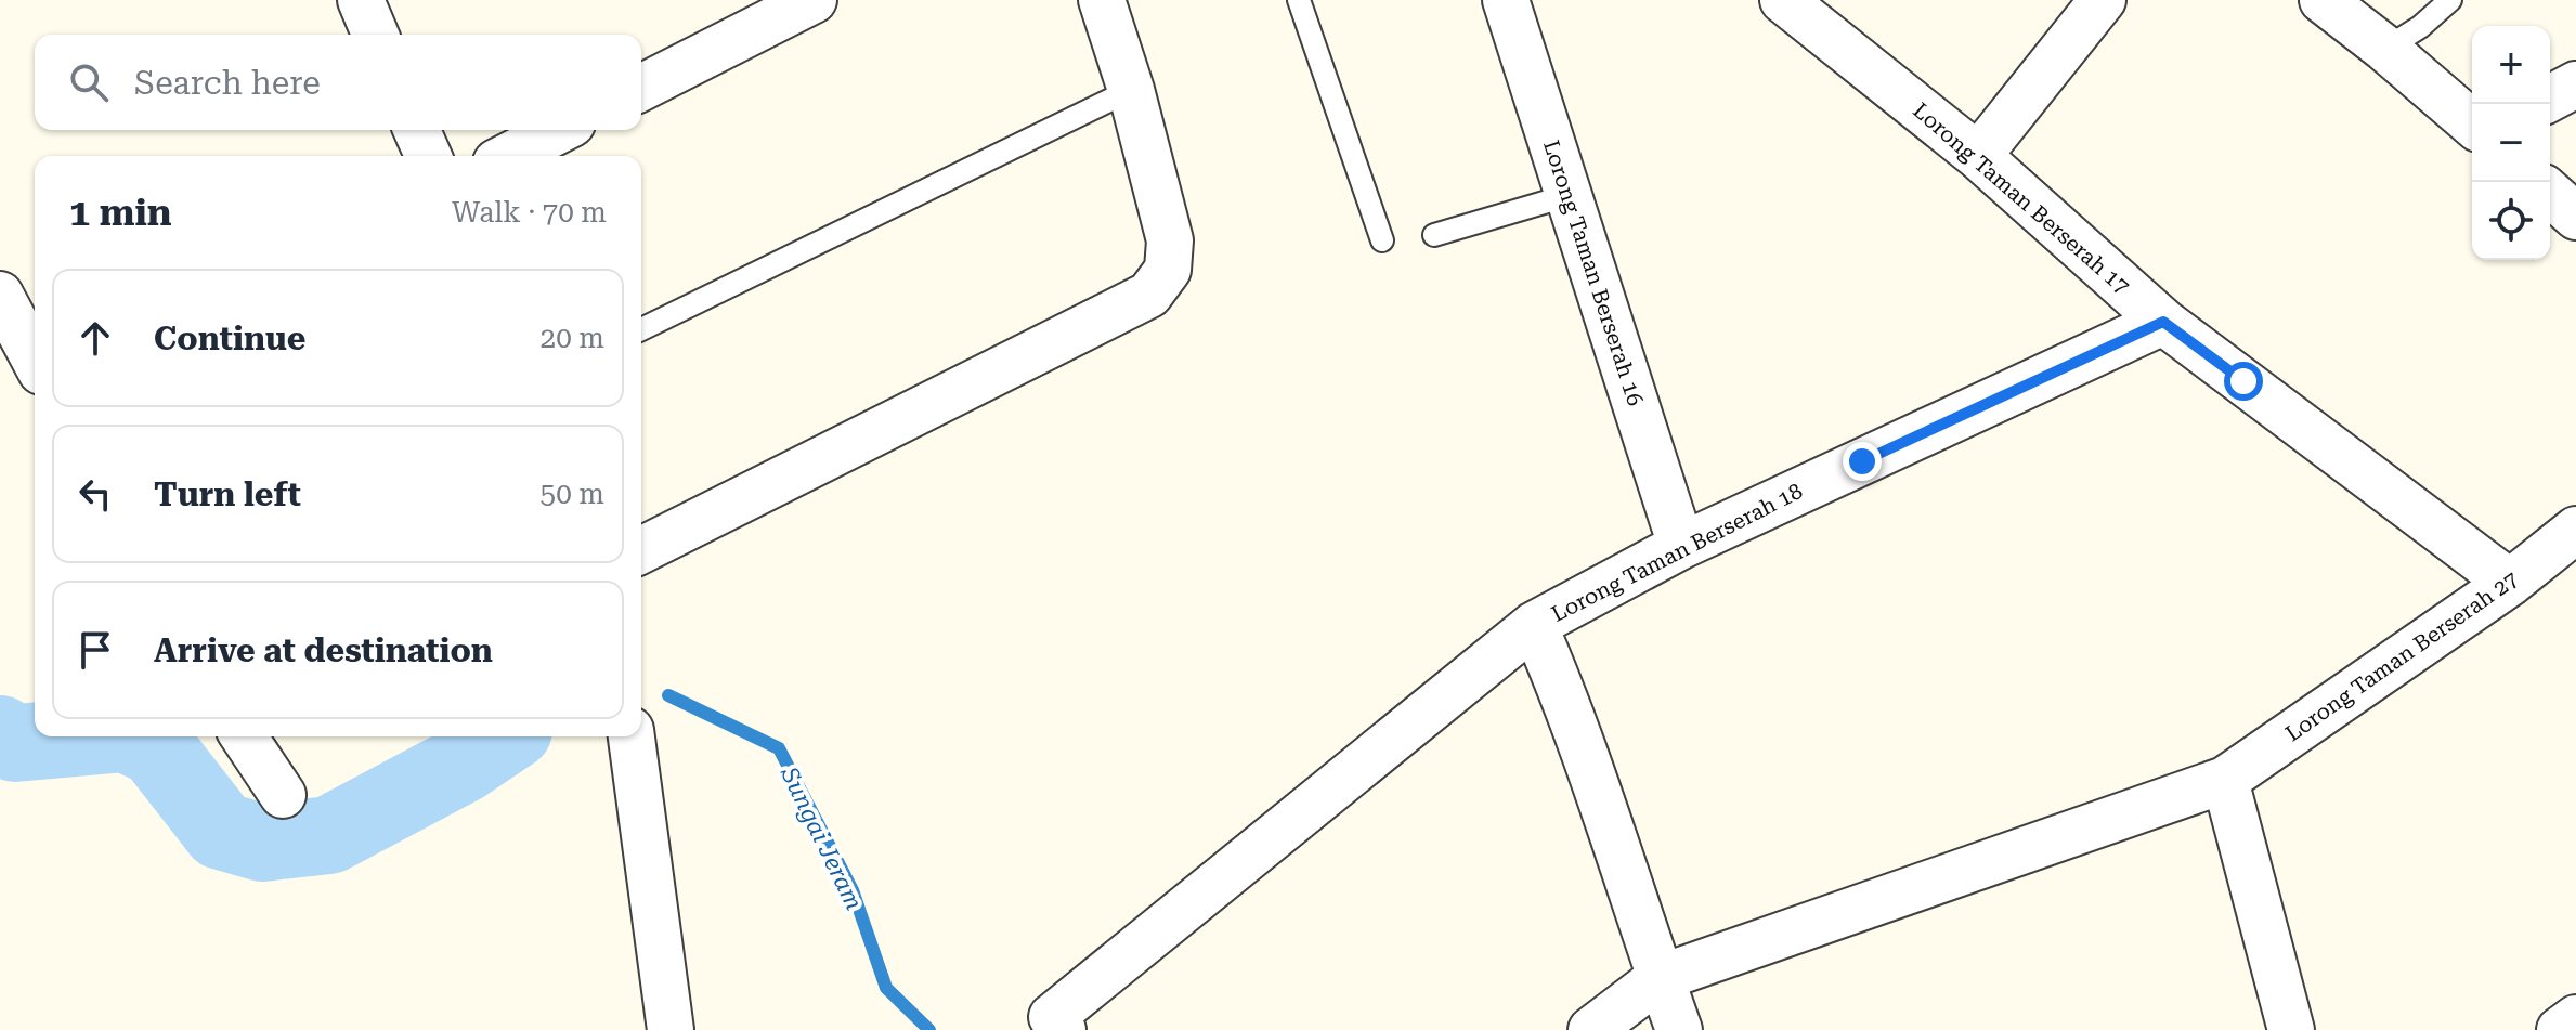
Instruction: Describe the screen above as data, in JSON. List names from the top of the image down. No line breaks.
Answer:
{"streets":{"street":["Lorong Taman Berserah 17","Lorong Taman Berserah 16","Lorong Taman Berserah 18","Lorong Taman Berserah 27"]},"crossings":[["Lorong Taman Berserah 17","Lorong Taman Berserah 18"],["Lorong Taman Berserah 17","Lorong Taman Berserah 27"],["Lorong Taman Berserah 16","Lorong Taman Berserah 18"],["Lorong Taman Berserah 18","Lorong Taman Berserah 27"]],"water":["Sungai Jeram"],"page":{"map_buttons":["+","−"],"search":"Search here","heading":["1 min","Walk · 70 m"],"list":[["Continue","20 m"],["Turn left","50 m"],"Arrive at destination"]}}
